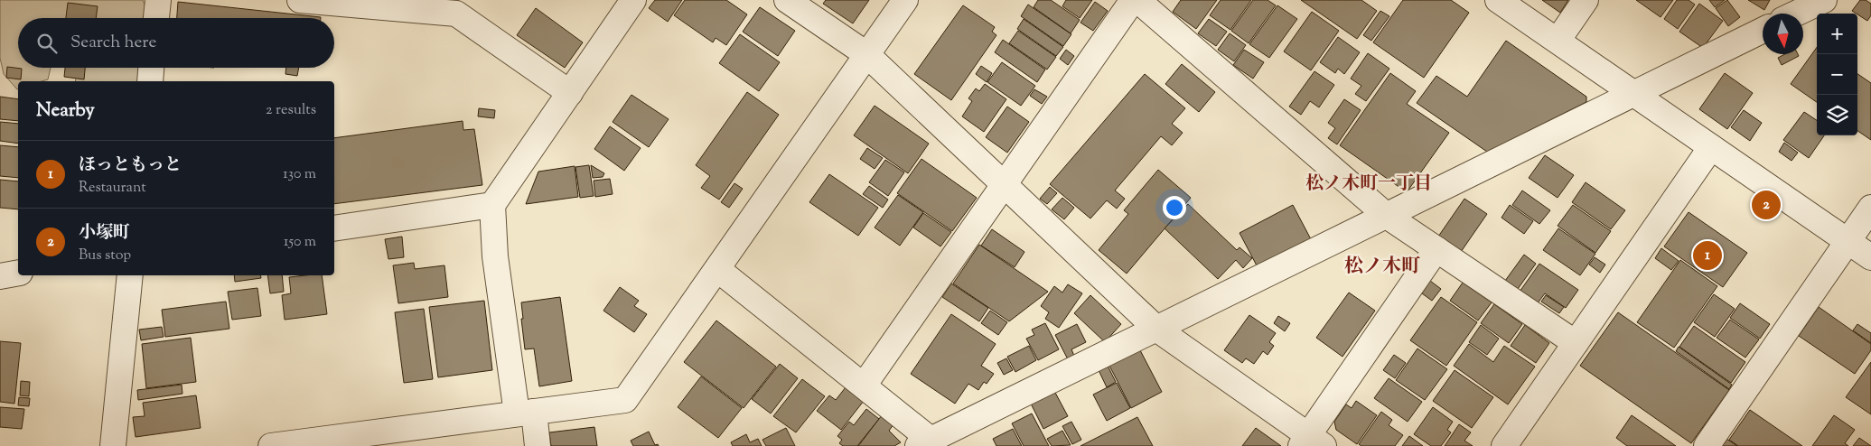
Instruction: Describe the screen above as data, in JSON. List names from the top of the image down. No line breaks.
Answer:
{"districts":["松ノ木町一丁目","松ノ木町"],"north":"bottom","page":{"map_buttons":["+","−"],"search":"Search here","heading":["Nearby","2 results"],"list":[{"mark":"1","name":"ほっともっと","note":"Restaurant","value":"130 m"},{"mark":"2","name":"小塚町","note":"Bus stop","value":"150 m"}],"pins":["2","1"]}}
